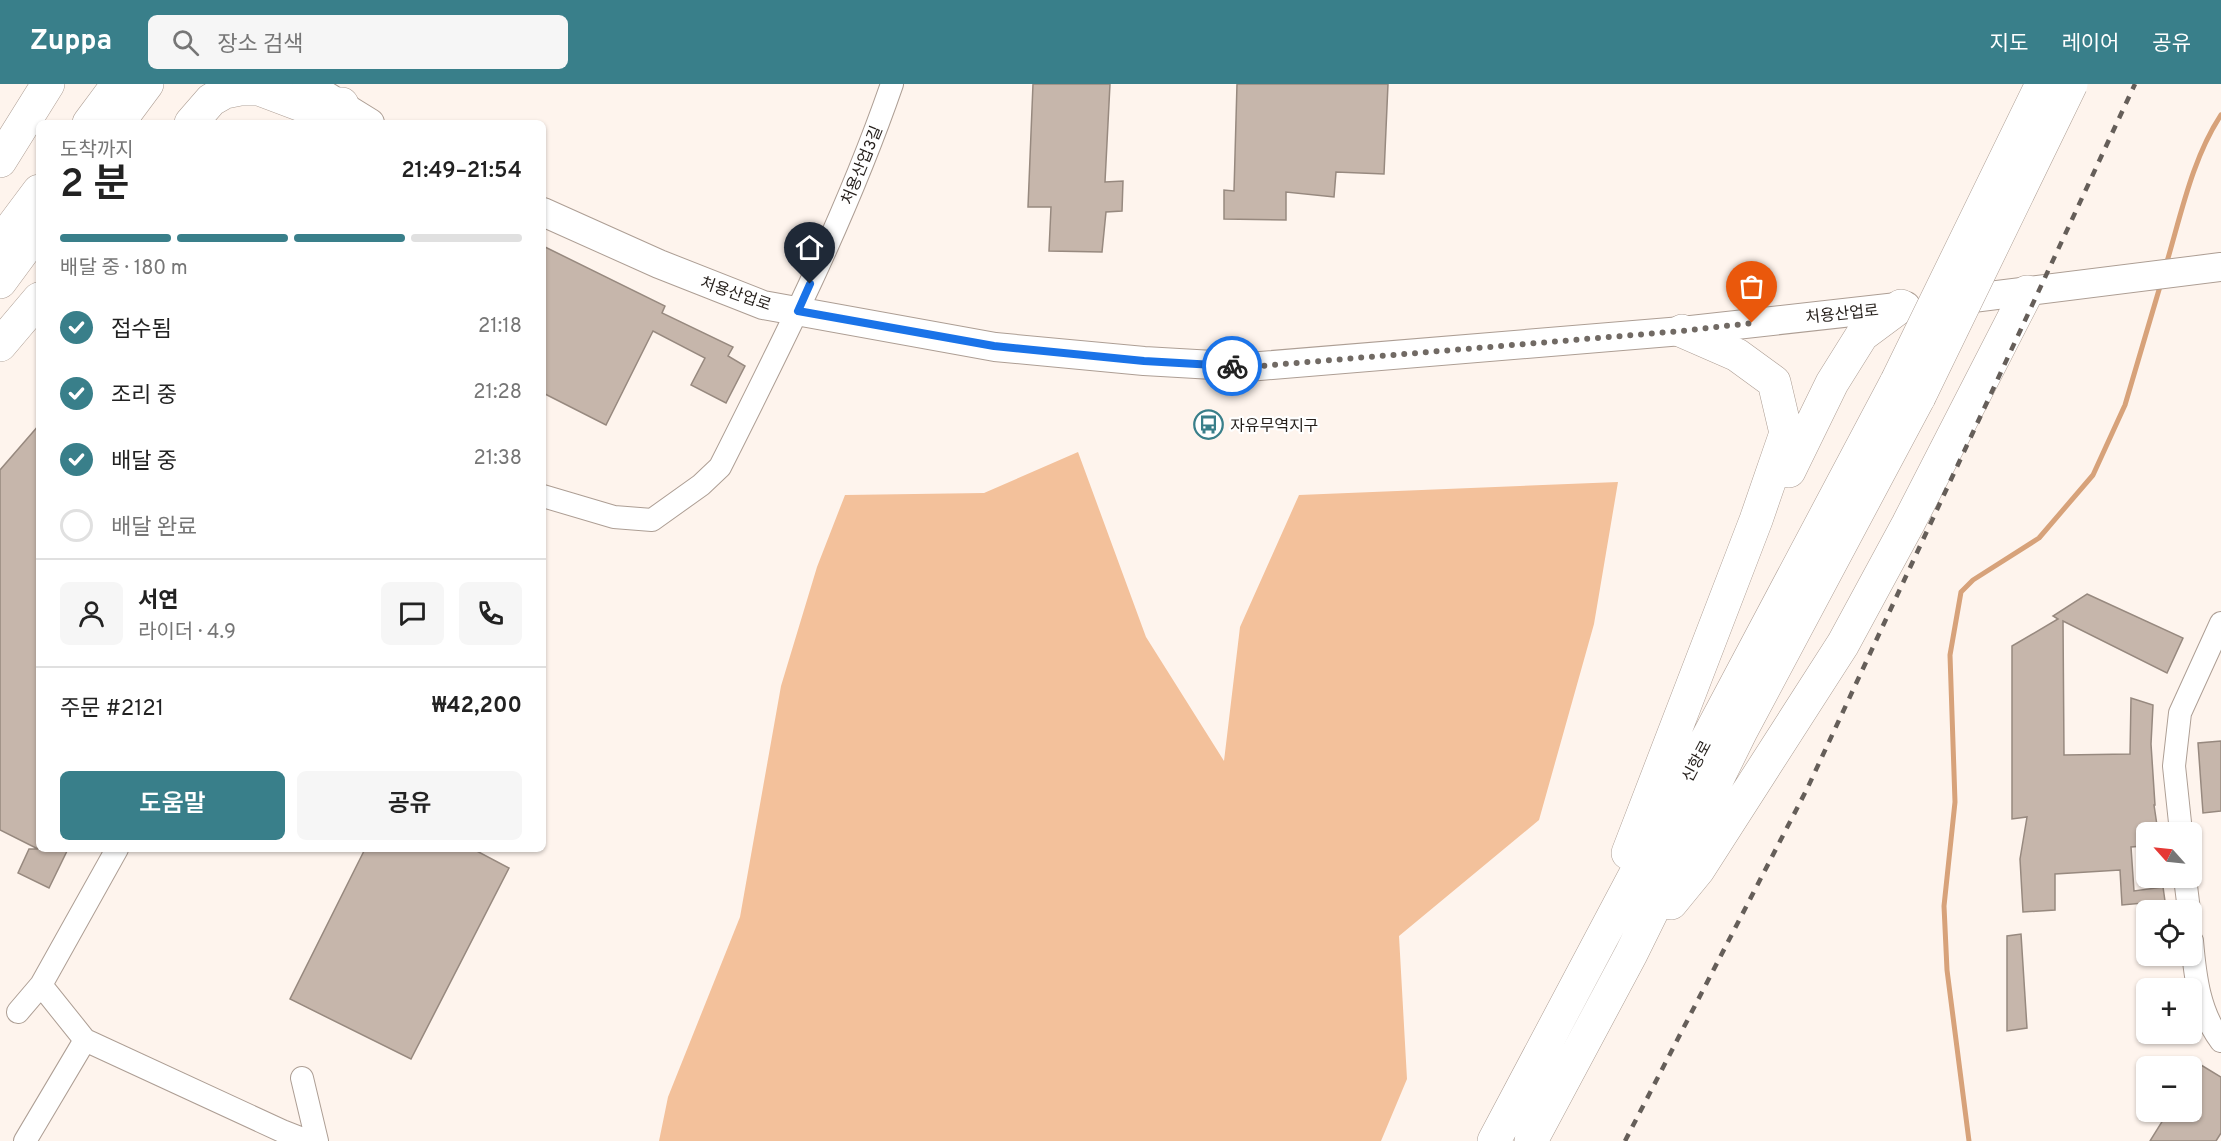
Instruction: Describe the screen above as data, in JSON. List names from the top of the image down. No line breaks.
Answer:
{"streets":{"highway":["신항로"],"main road":["처용산업로"],"street":["처용산업3길"]},"crossings":[["처용산업3길","처용산업로"]],"places":{"bus stop":["자유무역지구"]},"north":"top left","page":{"header":"Zuppa","search":"장소 검색","nav":["지도","레이어","공유"],"heading":["2 분","도착까지","21:49–21:54"],"panel":["서연","라이더 · 4.9","주문 #2121","₩42,200"],"bar":"배달 중 · 180 m","list":[["접수됨","21:18"],["조리 중","21:28"],["배달 중","21:38"],"배달 완료"],"buttons":["도움말","공유"],"map_buttons":["+","−"]}}
